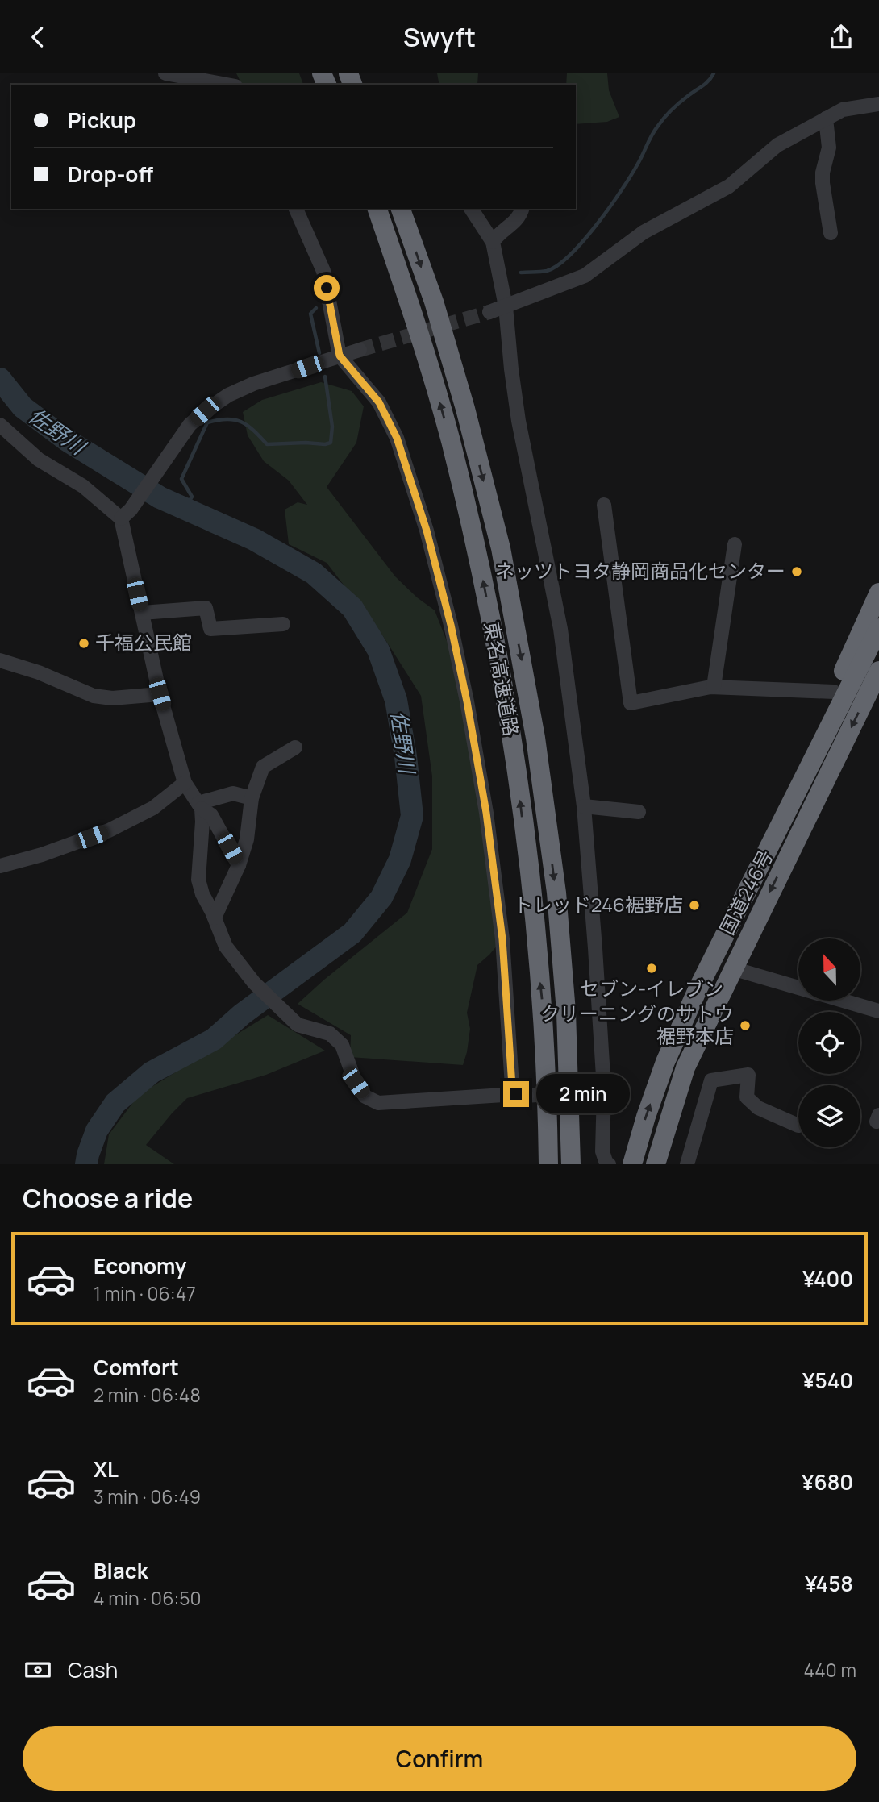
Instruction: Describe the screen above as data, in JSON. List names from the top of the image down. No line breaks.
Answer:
{"streets":{"highway":["東名高速道路","国道246号"]},"water":["佐野川"],"places":["ネッツトヨタ静岡商品化センター","千福公民館","トレッド246裾野店","セブン-イレブン","クリーニングのサトウ 裾野本店"],"north":"top","page":{"header":"Swyft","banner":["Pickup","Drop-off"],"bubble":"2 min","heading":"Choose a ride","list":[{"name":"Economy","note":"1 min · 06:47","value":"¥400"},{"name":"Comfort","note":"2 min · 06:48","value":"¥540"},{"name":"XL","note":"3 min · 06:49","value":"¥680"},{"name":"Black","note":"4 min · 06:50","value":"¥458"}],"pay":["Cash","440 m"],"buttons":"Confirm"}}
